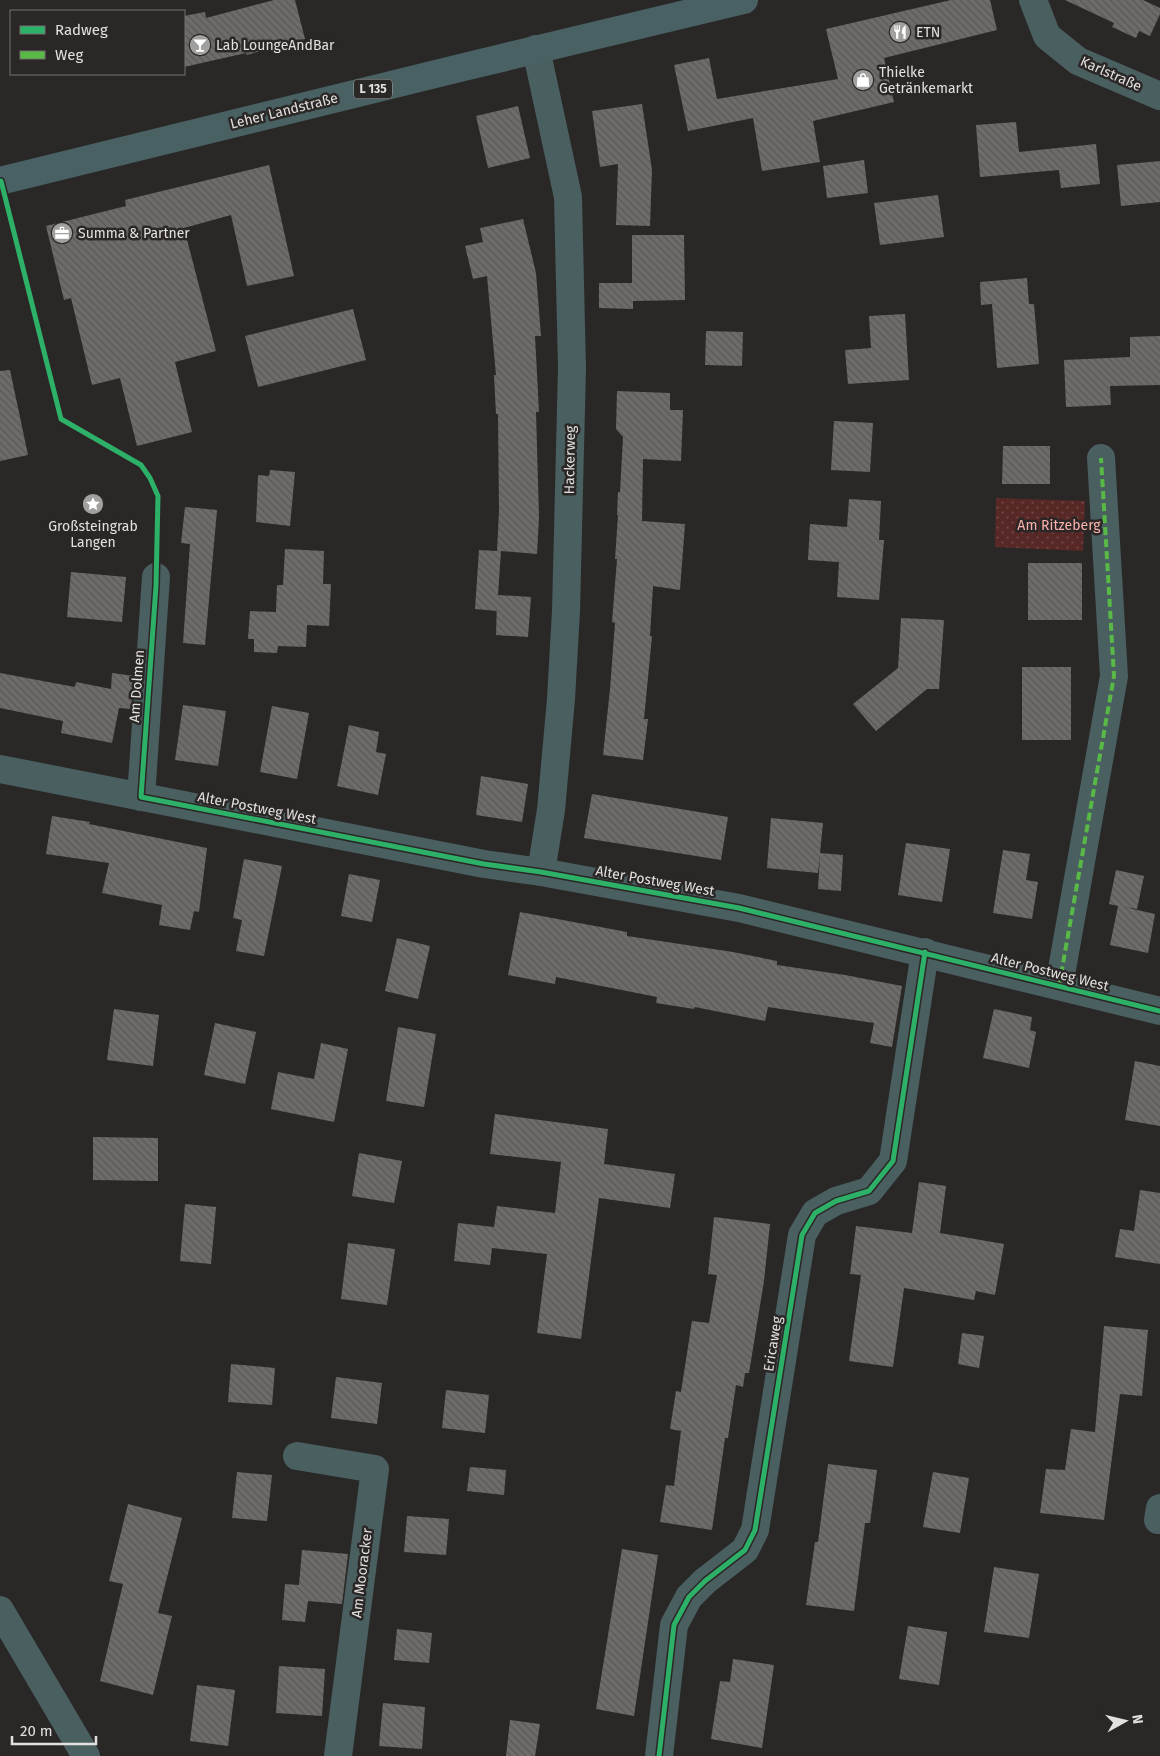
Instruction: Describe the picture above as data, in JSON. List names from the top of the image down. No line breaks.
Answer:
{"streets":{"main road":["L 135","Leher Landstraße"],"street":["Karlstraße","Hackerweg","Am Dolmen","Alter Postweg West","Ericaweg","Am Mooracker"]},"crossings":[["Leher Landstraße","Hackerweg"],["Hackerweg","Alter Postweg West"],["Am Dolmen","Alter Postweg West"],["Alter Postweg West","Ericaweg"]],"parks":["Am Ritzeberg"],"places":{"restaurant":["ETN"],"bar":["Lab LoungeAndBar"],"shop":["Thielke Getränkemarkt"],"office":["Summa & Partner"],"place":["Großsteingrab Langen"]},"legend":["Radweg","Weg"],"scale_bar":"20 m","north":"right"}
